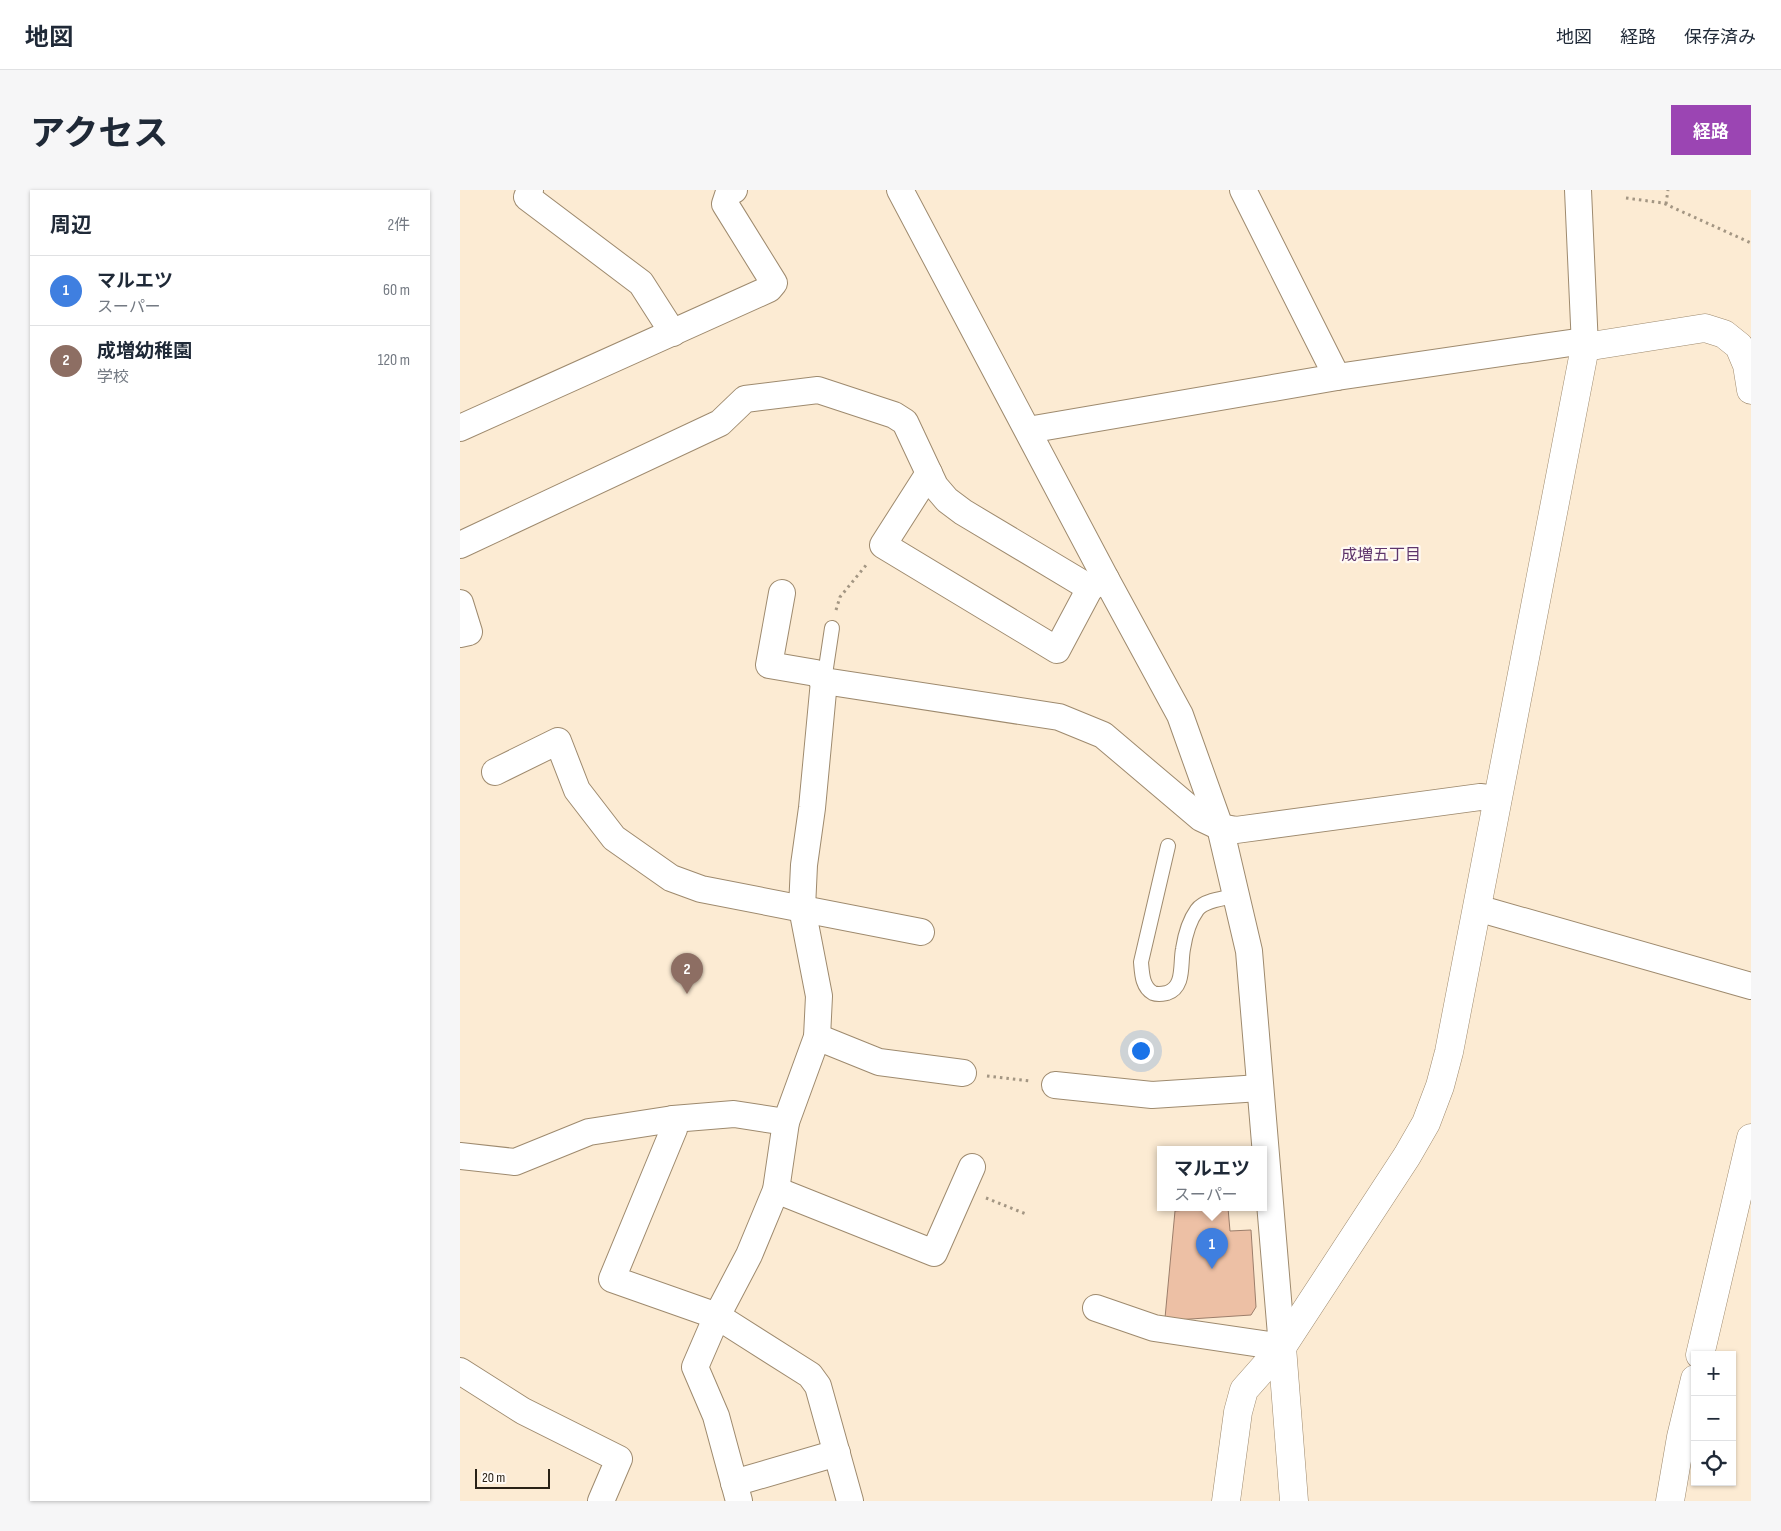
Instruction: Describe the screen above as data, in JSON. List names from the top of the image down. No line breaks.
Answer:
{"districts":["成増五丁目"],"scale_bar":"20 m","page":{"header":"地図","nav":["地図","経路","保存済み"],"title":"アクセス","buttons":"経路","heading":["周辺","2件"],"list":[{"mark":"1","name":"マルエツ","note":"スーパー","value":"60 m"},{"mark":"2","name":"成増幼稚園","note":"学校","value":"120 m"}],"pins":["2","1"],"popup":["マルエツ","スーパー"],"map_buttons":["+","−"],"scale":"20 m"}}
